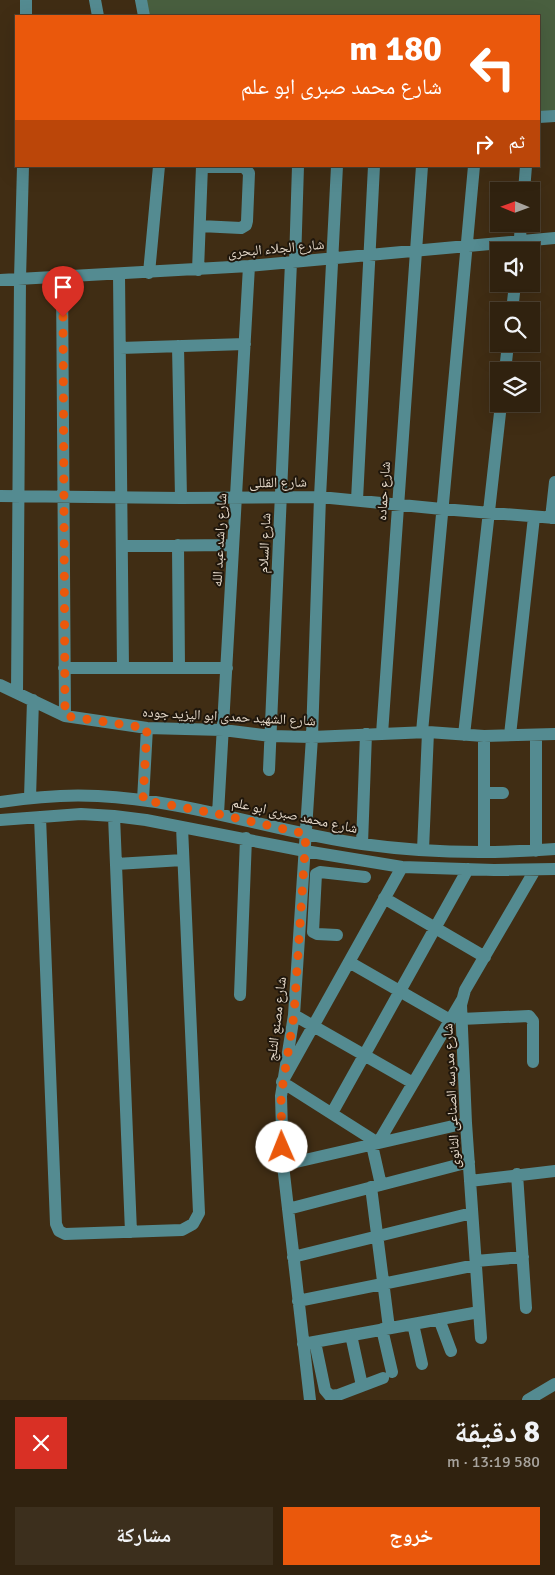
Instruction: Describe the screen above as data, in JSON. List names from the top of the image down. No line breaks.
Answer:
{"streets":{"street":["شارع الجلاء البحرى","شارع القللى","شارع حماده","شارع راشد عبد الله","شارع السلام","شارع الشهيد حمدى ابو اليزيد جوده","شارع محمد صبرى ابو علم","شارع مصنع الثلج","شارع مدرسه الصناعى الثانوى"]},"crossings":[["شارع الجلاء البحرى","شارع حماده"],["شارع الجلاء البحرى","شارع راشد عبد الله"],["شارع الجلاء البحرى","شارع السلام"],["شارع الجلاء البحرى","شارع مصنع الثلج"],["شارع القللى","شارع حماده"],["شارع القللى","شارع راشد عبد الله"],["شارع القللى","شارع السلام"],["شارع القللى","شارع مصنع الثلج"],["شارع حماده","شارع الشهيد حمدى ابو اليزيد جوده"],["شارع راشد عبد الله","شارع الشهيد حمدى ابو اليزيد جوده"],["شارع راشد عبد الله","شارع محمد صبرى ابو علم"],["شارع السلام","شارع الشهيد حمدى ابو اليزيد جوده"],["شارع الشهيد حمدى ابو اليزيد جوده","شارع مصنع الثلج"],["شارع محمد صبرى ابو علم","شارع مصنع الثلج"]],"north":"left","page":{"turn":["180 m","شارع محمد صبرى ابو علم"],"then":"ثم","heading":["8 دقيقة","580 m · 13:19"],"buttons":["خروج","مشاركة"]}}
